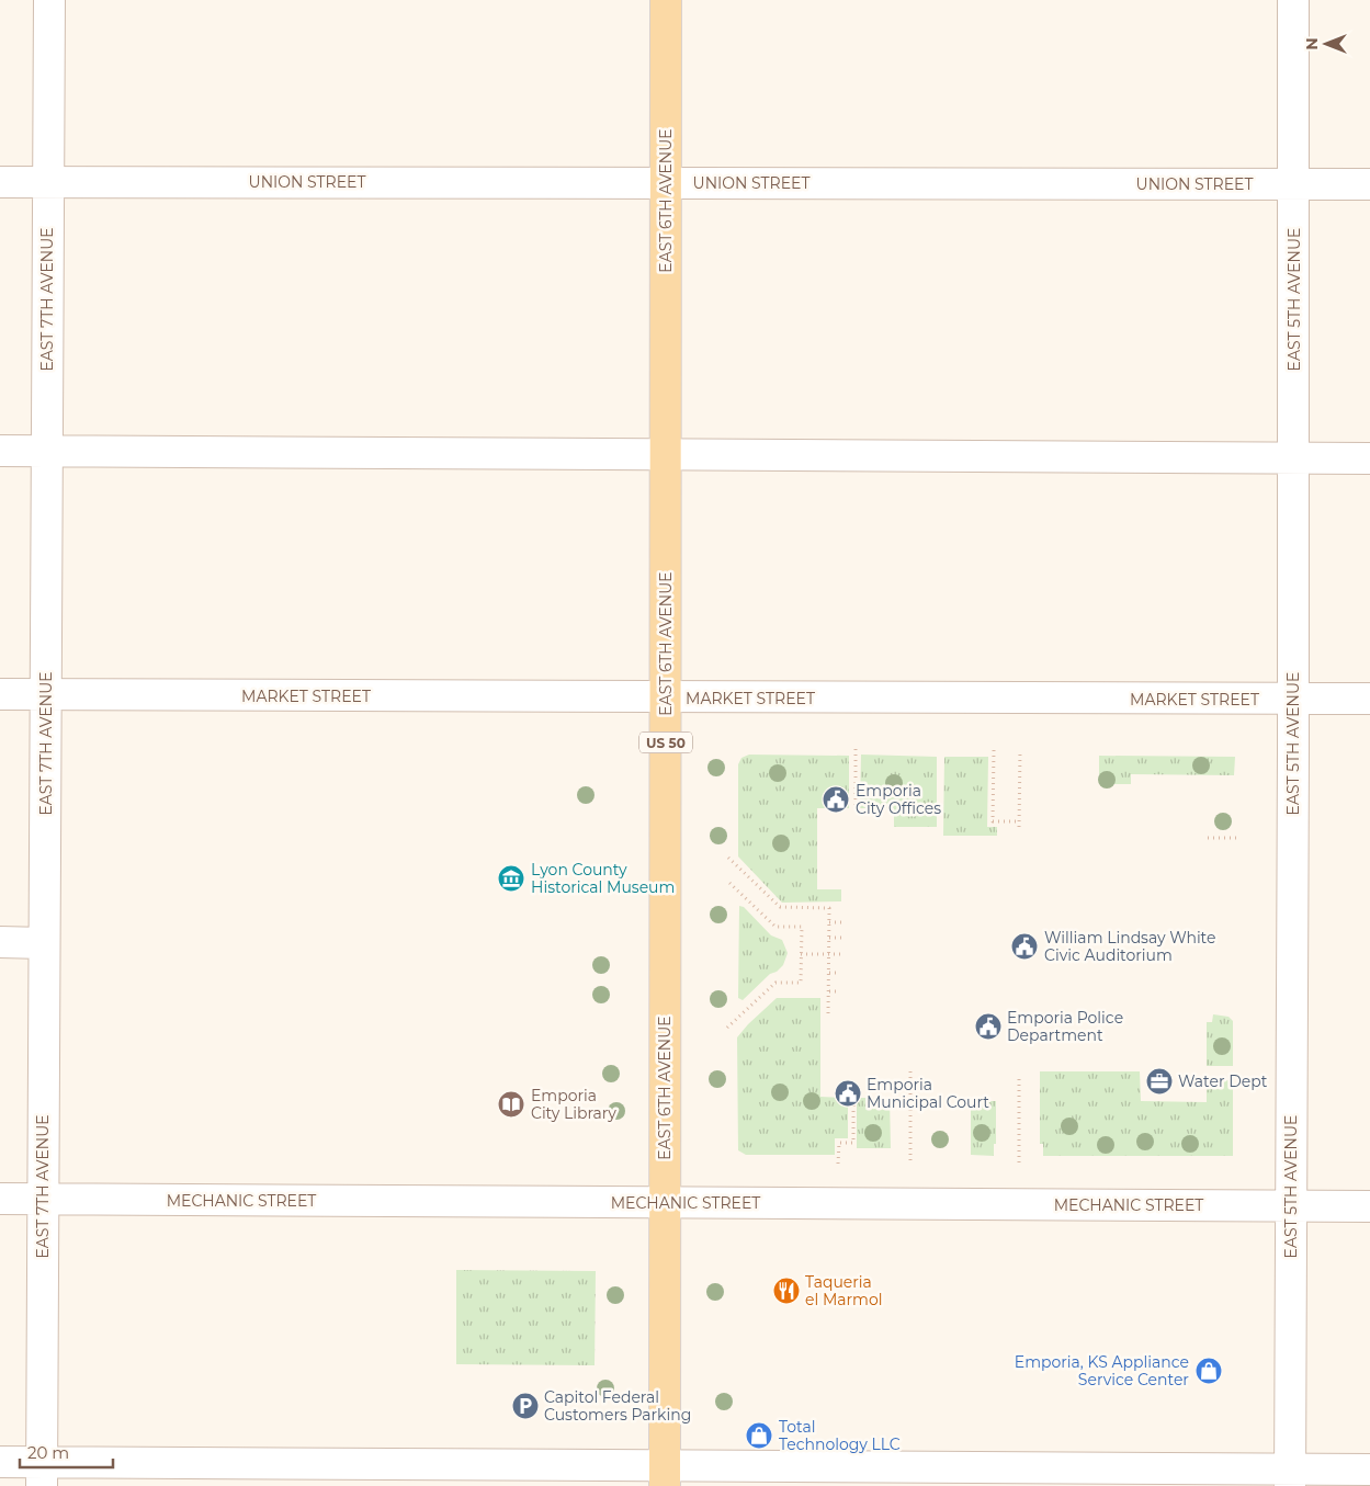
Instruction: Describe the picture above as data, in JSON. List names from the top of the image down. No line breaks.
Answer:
{"streets":{"main road":["EAST 6TH AVENUE","US 50"],"street":["UNION STREET","EAST 7TH AVENUE","EAST 5TH AVENUE","MARKET STREET","MECHANIC STREET"]},"crossings":[["UNION STREET","EAST 6TH AVENUE"],["UNION STREET","EAST 7TH AVENUE"],["UNION STREET","EAST 5TH AVENUE"],["EAST 6TH AVENUE","MARKET STREET"],["EAST 6TH AVENUE","MECHANIC STREET"],["EAST 7TH AVENUE","MARKET STREET"],["EAST 7TH AVENUE","MECHANIC STREET"],["EAST 5TH AVENUE","MARKET STREET"],["EAST 5TH AVENUE","MECHANIC STREET"]],"places":{"public building":["Emporia City Offices","William Lindsay White Civic Auditorium","Emporia Police Department","Emporia Municipal Court"],"museum":["Lyon County Historical Museum"],"office":["Water Dept"],"library":["Emporia City Library"],"restaurant":["Taqueria el Marmol"],"shop":["Emporia, KS Appliance Service Center","Total Technology LLC"],"parking":["Capitol Federal Customers Parking"]},"scale_bar":"20 m","north":"left"}
